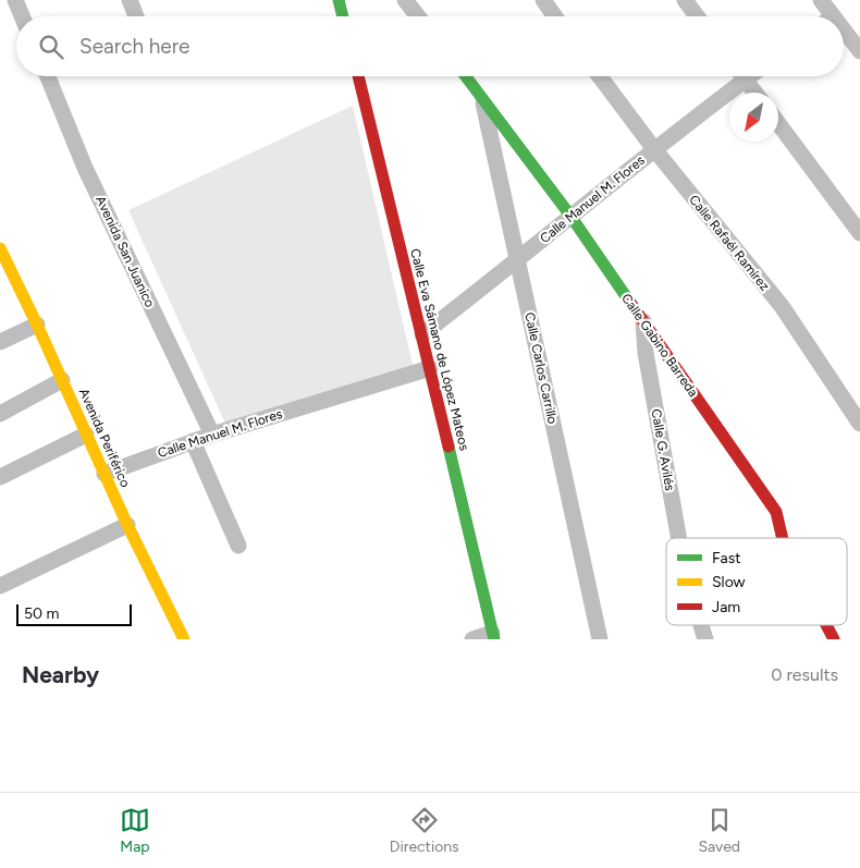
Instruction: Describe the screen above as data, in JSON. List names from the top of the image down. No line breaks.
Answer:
{"streets":{"street":["Calle Manuel M. Flores","Calle Rafaél Ramírez","Avenida San Juanico","Calle Gabino Barreda","Calle Eva Sámano de López Mateos","Calle Carlos Carrillo","Avenida Periférico","Calle G. Avilés"]},"crossings":[["Calle Manuel M. Flores","Calle Rafaél Ramírez"],["Calle Manuel M. Flores","Avenida San Juanico"],["Calle Manuel M. Flores","Calle Gabino Barreda"],["Calle Manuel M. Flores","Calle Eva Sámano de López Mateos"],["Calle Manuel M. Flores","Calle Carlos Carrillo"],["Calle Manuel M. Flores","Avenida Periférico"],["Calle Gabino Barreda","Calle Carlos Carrillo"],["Calle Gabino Barreda","Calle G. Avilés"]],"legend":["Fast","Slow","Jam"],"scale_bar":"50 m","north":"bottom left","page":{"search":"Search here","scale":"50 m","heading":["Nearby","0 results"],"nav":["Map","Directions","Saved"]}}
